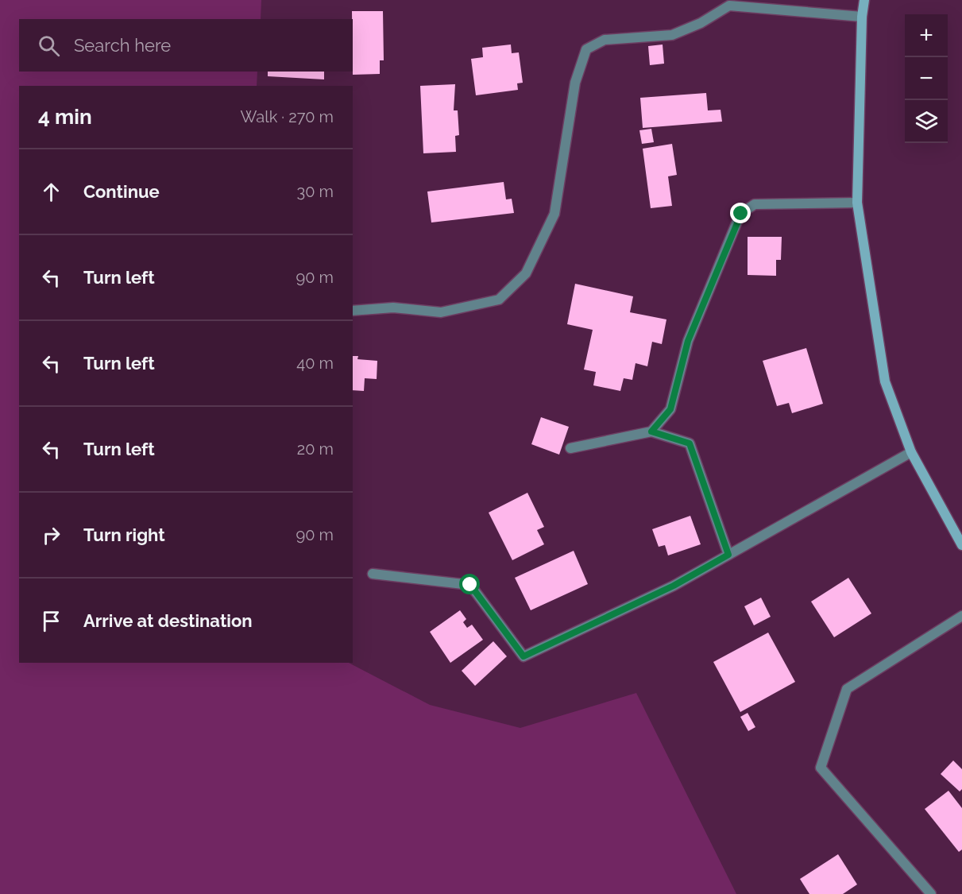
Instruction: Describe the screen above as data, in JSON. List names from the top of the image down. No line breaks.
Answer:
{"page":{"map_buttons":["+","−"],"search":"Search here","heading":["4 min","Walk · 270 m"],"list":[["Continue","30 m"],["Turn left","90 m"],["Turn left","40 m"],["Turn left","20 m"],["Turn right","90 m"],"Arrive at destination"]}}
